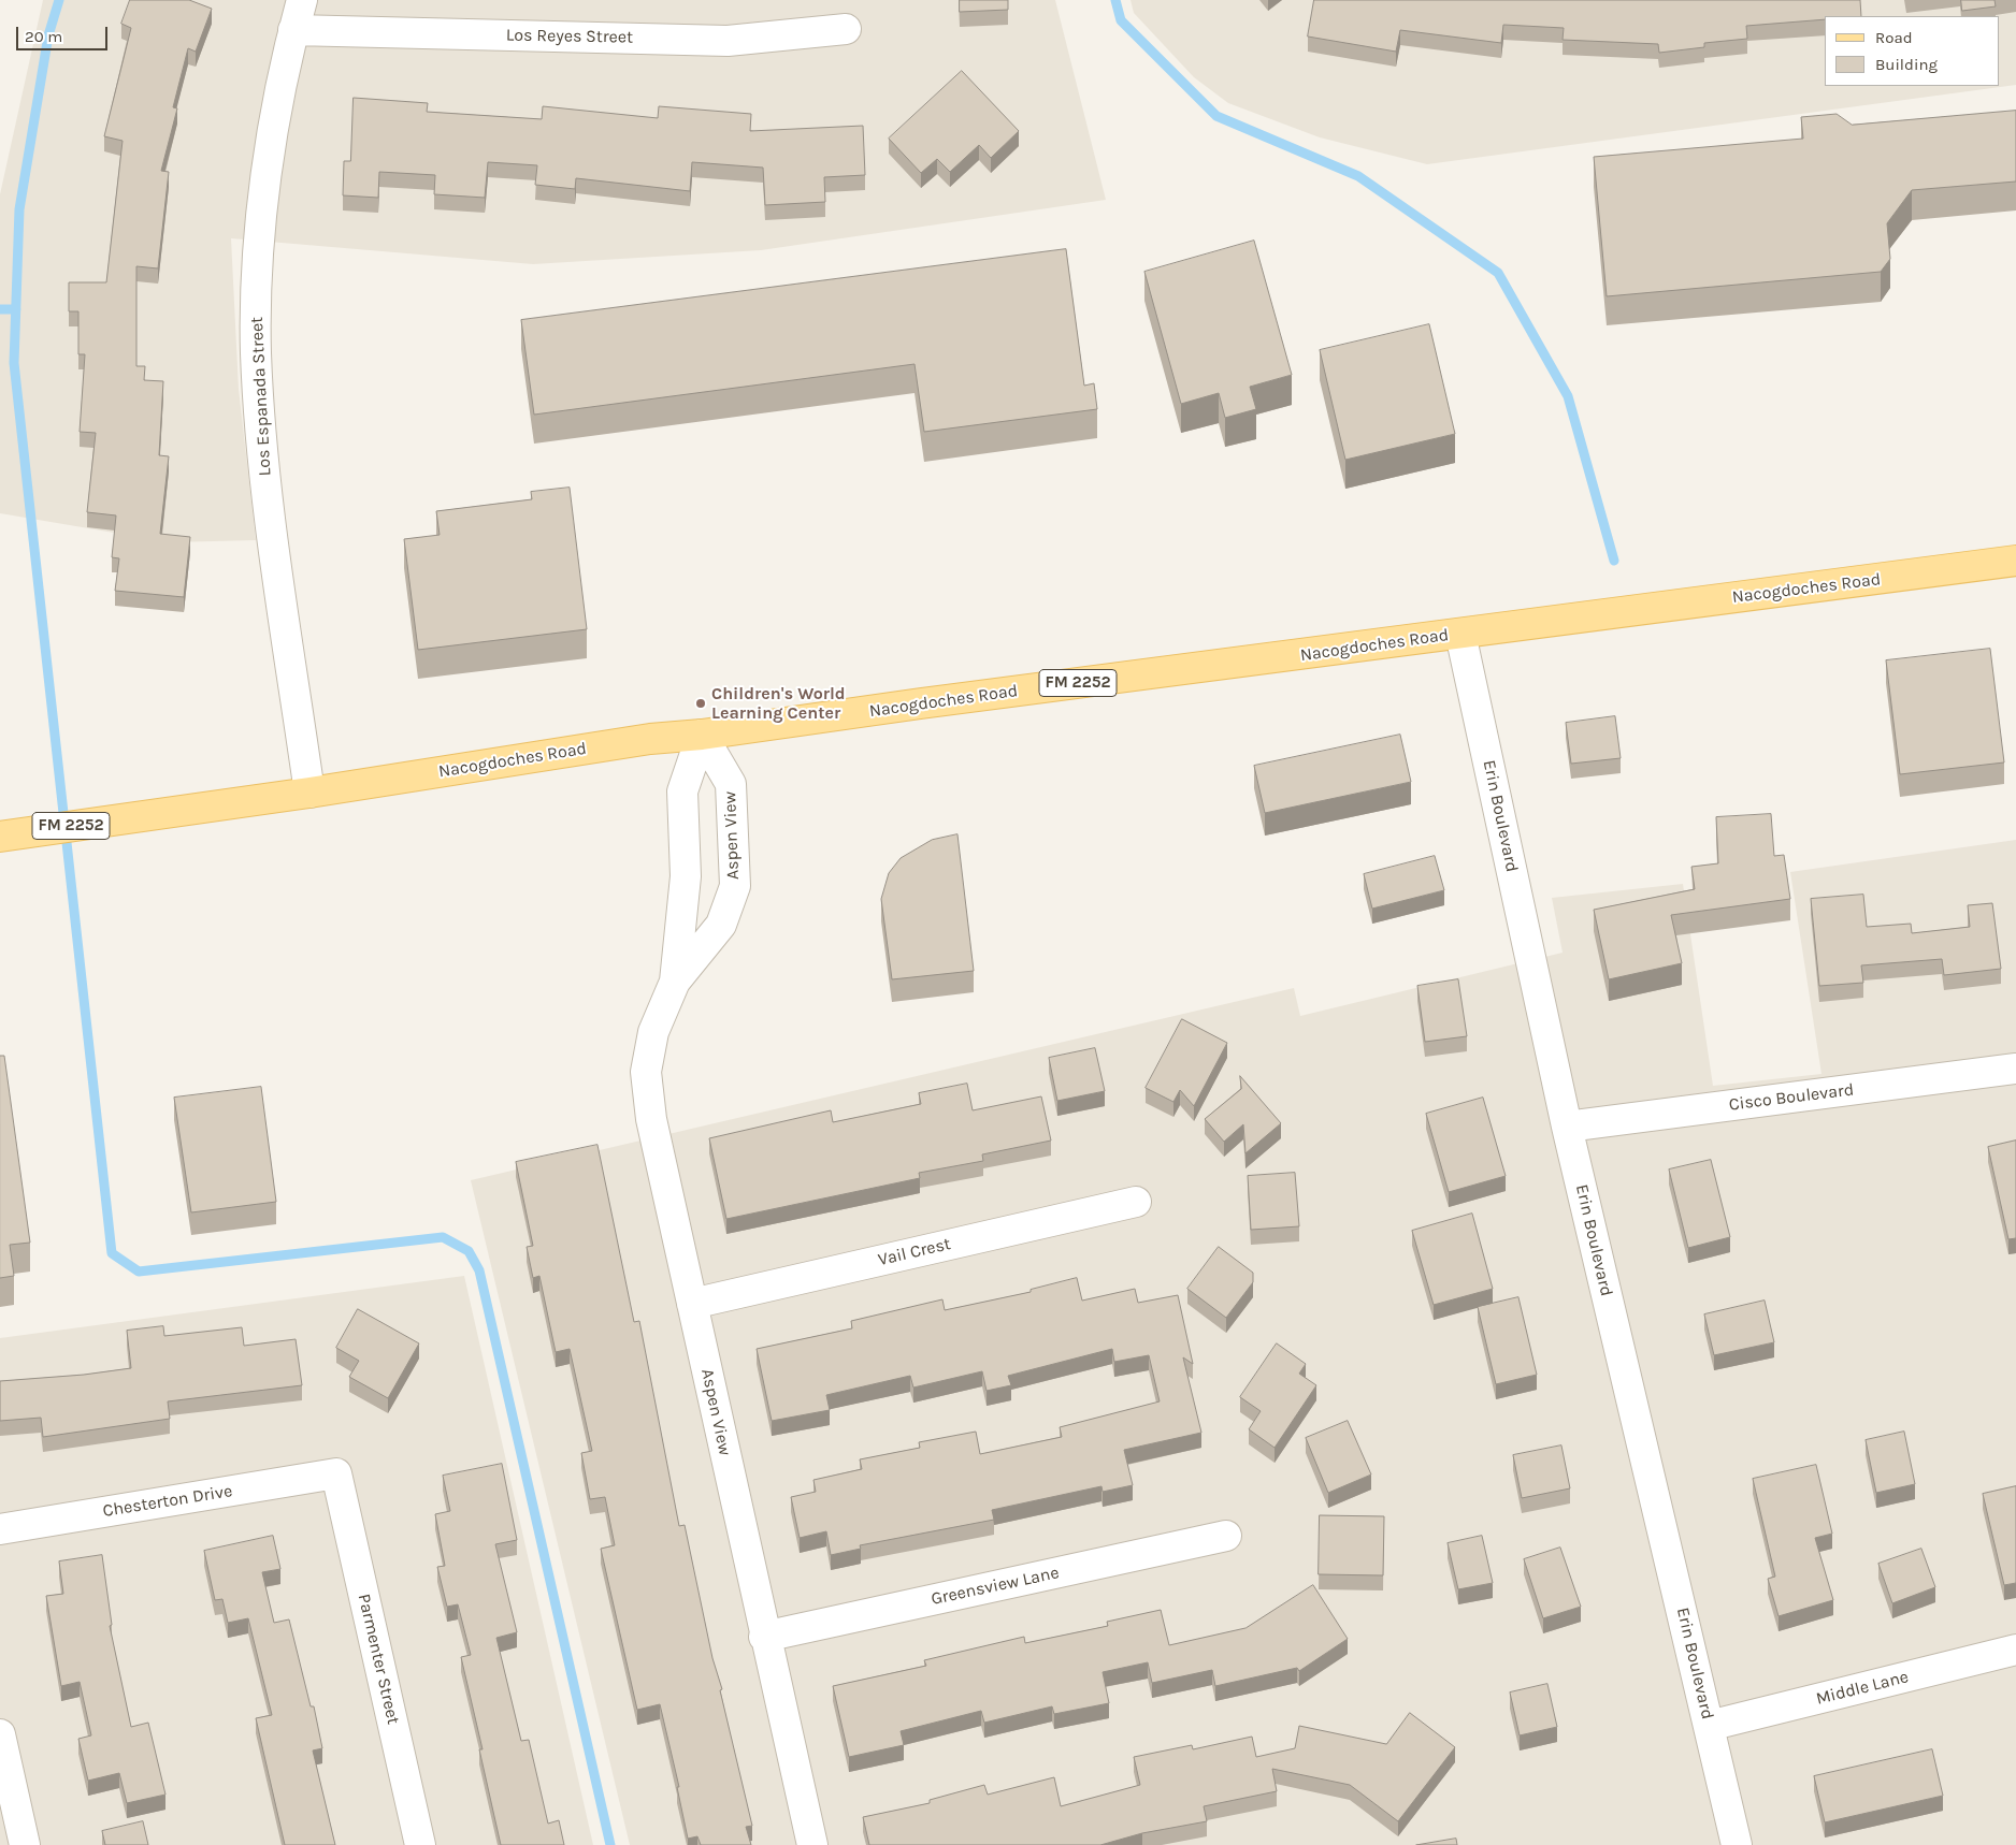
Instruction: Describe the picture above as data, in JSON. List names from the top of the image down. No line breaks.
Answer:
{"streets":{"main road":["Nacogdoches Road","FM 2252"],"street":["Los Reyes Street","Los Espanada Street","Erin Boulevard","Aspen View","Cisco Boulevard","Vail Crest","Chesterton Drive","Greensview Lane","Parmenter Street","Middle Lane"]},"crossings":[["Los Reyes Street","Los Espanada Street"],["Los Espanada Street","Nacogdoches Road"],["Nacogdoches Road","Erin Boulevard"],["Nacogdoches Road","Aspen View"],["Erin Boulevard","Cisco Boulevard"],["Erin Boulevard","Middle Lane"],["Aspen View","Vail Crest"],["Aspen View","Greensview Lane"],["Chesterton Drive","Parmenter Street"]],"places":["Children's World Learning Center"],"legend":["Road","Building"],"scale_bar":"20 m"}
